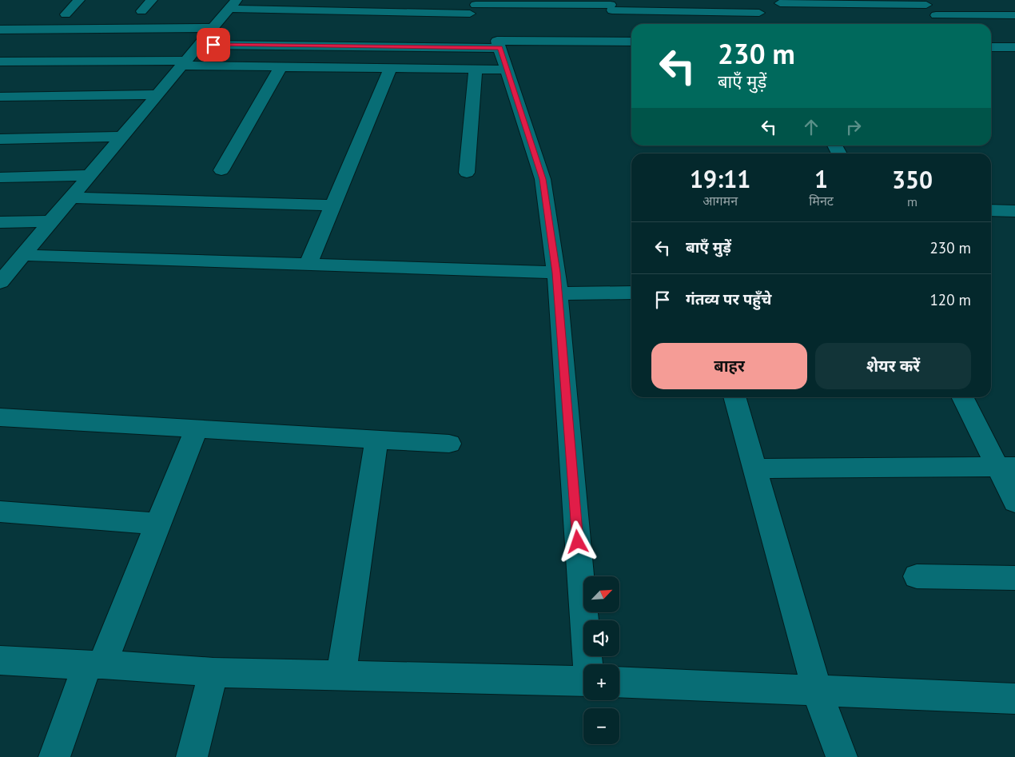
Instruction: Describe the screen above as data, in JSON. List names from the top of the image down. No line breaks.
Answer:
{"north":"top right","page":{"turn":["230 m","बाएँ मुड़ें"],"eta":["19:11","आगमन","1","मिनट","350","m"],"list":[{"name":"बाएँ मुड़ें","value":"230 m"},{"name":"गंतव्य पर पहुँचे","value":"120 m"}],"buttons":["बाहर","शेयर करें"],"map_buttons":["+","−"]}}
